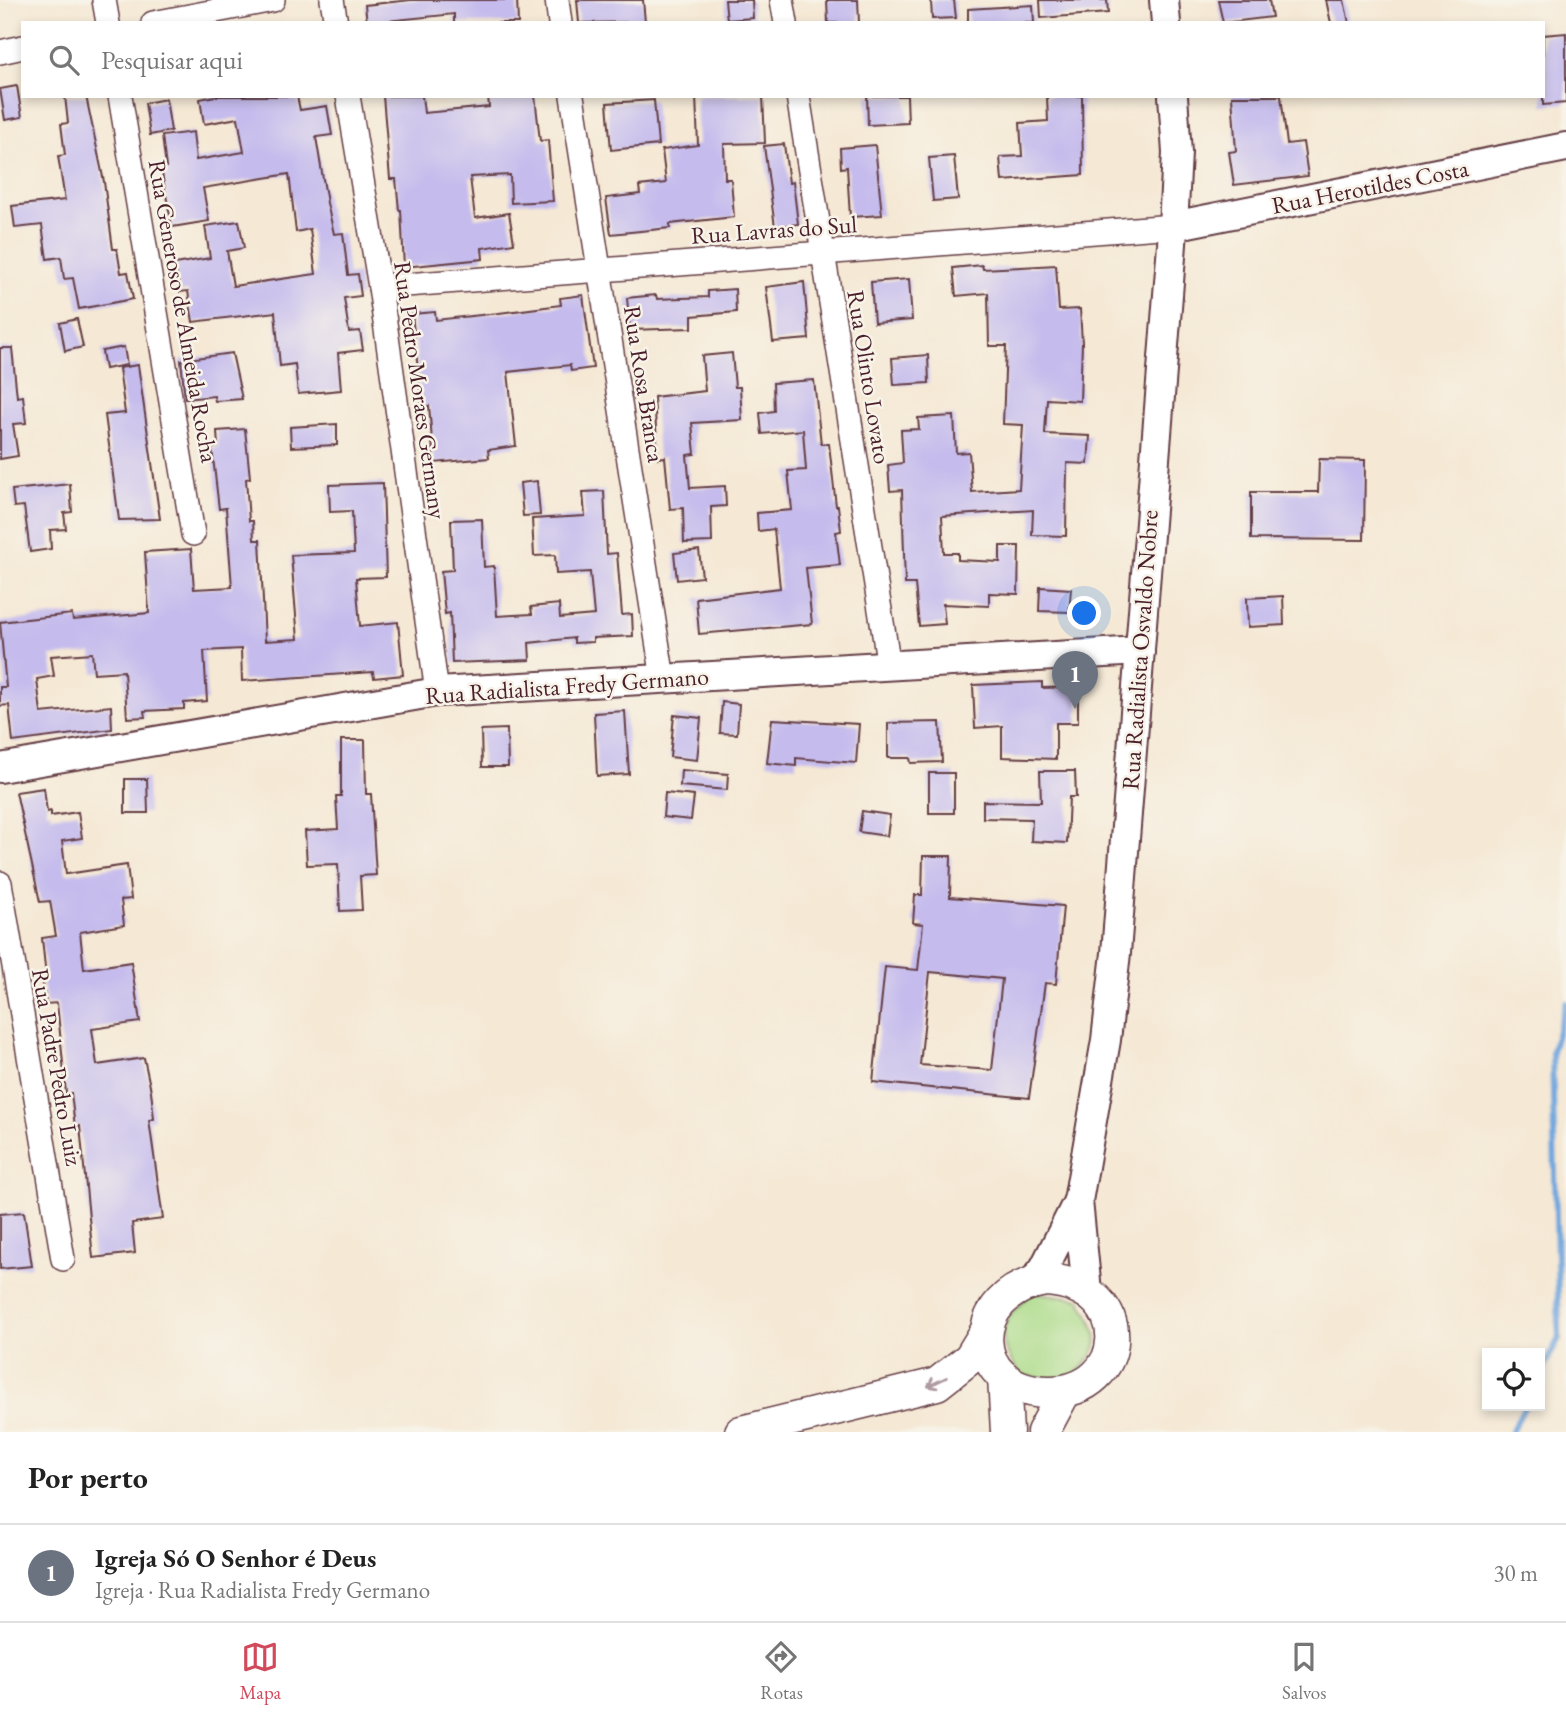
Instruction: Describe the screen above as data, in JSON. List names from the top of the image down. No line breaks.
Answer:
{"streets":{"street":["Rua Herotildes Costa","Rua Lavras do Sul","Rua Generoso de Almeida Rocha","Rua Olinto Lovato","Rua Rosa Branca","Rua Pedro Moraes Germany","Rua Radialista Osvaldo Nobre","Rua Radialista Fredy Germano","Rua Padre Pedro Luiz"]},"crossings":[["Rua Herotildes Costa","Rua Lavras do Sul"],["Rua Herotildes Costa","Rua Radialista Osvaldo Nobre"],["Rua Lavras do Sul","Rua Olinto Lovato"],["Rua Lavras do Sul","Rua Rosa Branca"],["Rua Lavras do Sul","Rua Pedro Moraes Germany"],["Rua Lavras do Sul","Rua Radialista Osvaldo Nobre"],["Rua Olinto Lovato","Rua Radialista Fredy Germano"],["Rua Rosa Branca","Rua Radialista Fredy Germano"],["Rua Pedro Moraes Germany","Rua Radialista Fredy Germano"],["Rua Radialista Osvaldo Nobre","Rua Radialista Fredy Germano"]],"page":{"search":"Pesquisar aqui","pins":"1","heading":"Por perto","list":[{"mark":"1","name":"Igreja Só O Senhor é Deus","note":"Igreja · Rua Radialista Fredy Germano","value":"30 m"}],"nav":["Mapa","Rotas","Salvos"]}}
